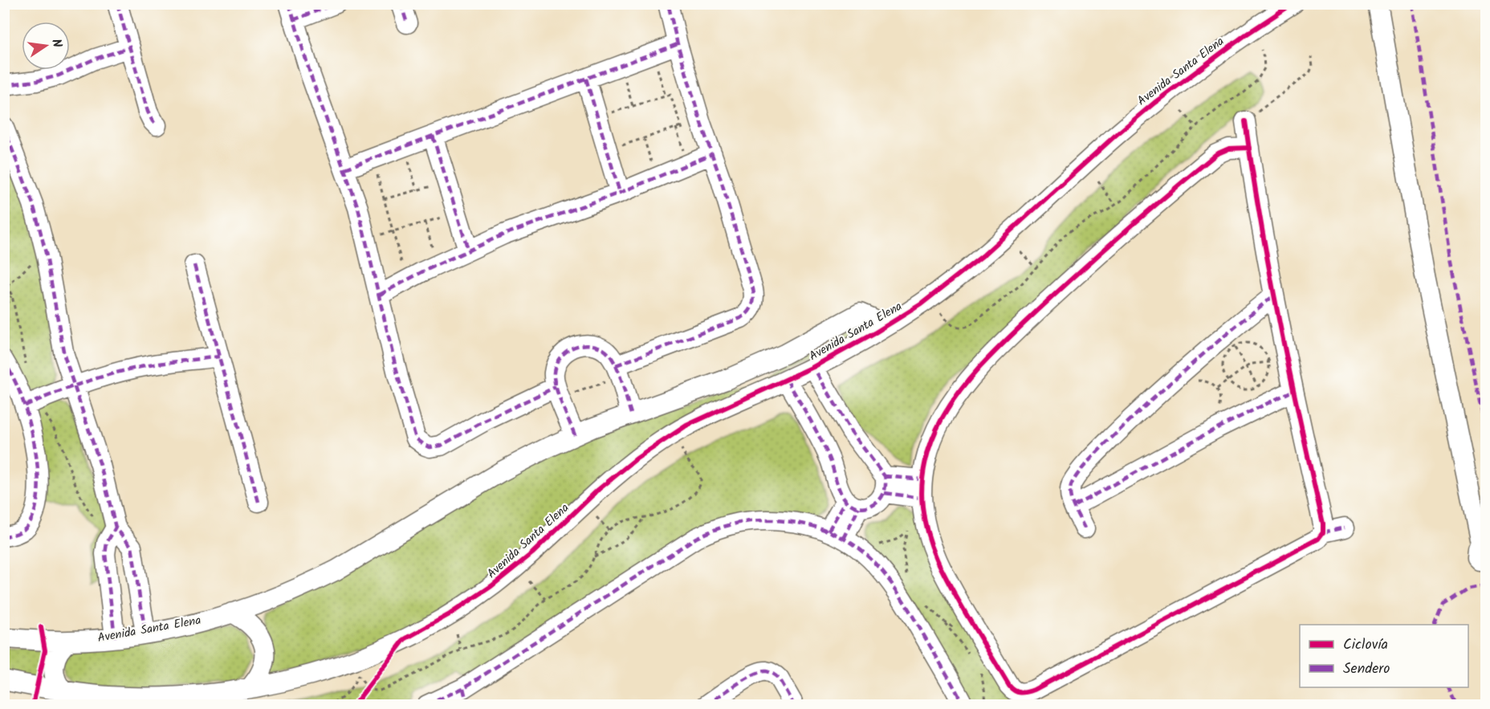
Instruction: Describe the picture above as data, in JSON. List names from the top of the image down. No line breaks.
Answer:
{"streets":{"street":["Avenida Santa Elena"]},"legend":["Ciclovía","Sendero"],"north":"right"}
